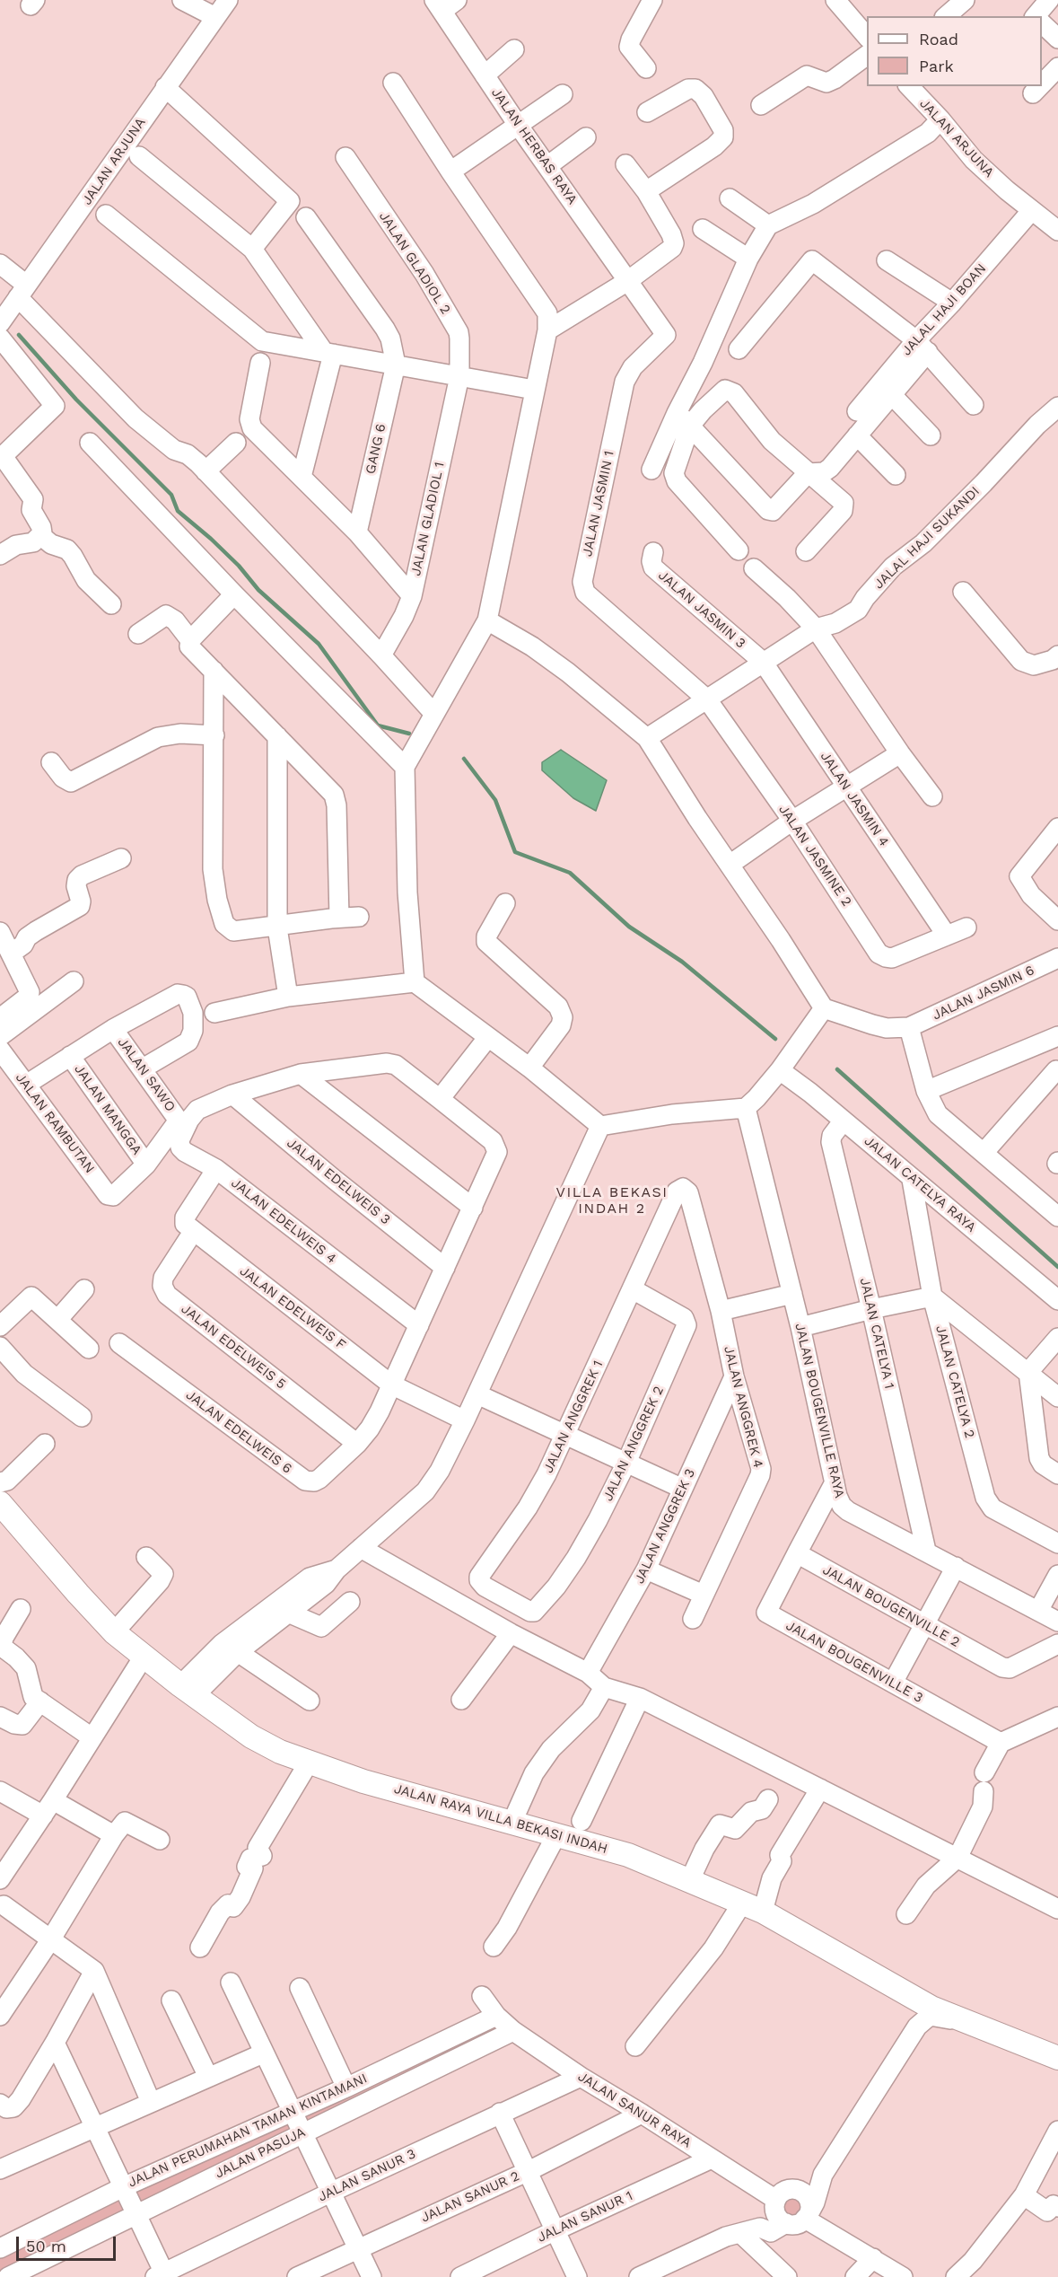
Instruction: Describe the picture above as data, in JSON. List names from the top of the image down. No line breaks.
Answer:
{"streets":{"main road":["JALAN RAYA VILLA BEKASI INDAH"],"street":["JALAN ARJUNA","JALAN HERBAS RAYA","JALAN GLADIOL 2","JALAL HAJI BOAN","GANG 6","JALAN JASMIN 1","JALAN GLADIOL 1","JALAL HAJI SUKANDI","JALAN JASMIN 3","JALAN JASMIN 4","JALAN JASMINE 2","JALAN JASMIN 6","JALAN SAWO","JALAN MANGGA","JALAN RAMBUTAN","JALAN EDELWEIS 3","JALAN CATELYA RAYA","JALAN EDELWEIS 4","JALAN EDELWEIS F","JALAN CATELYA 1","JALAN EDELWEIS 5","JALAN CATELYA 2","JALAN ANGGREK 4","JALAN BOUGENVILLE RAYA","JALAN ANGGREK 1","JALAN EDELWEIS 6","JALAN ANGGREK 2","JALAN ANGGREK 3","JALAN BOUGENVILLE 2","JALAN BOUGENVILLE 3","JALAN SANUR RAYA","JALAN PERUMAHAN TAMAN KINTAMANI","JALAN PASUJA","JALAN SANUR 3","JALAN SANUR 2","JALAN SANUR 1"]},"crossings":[["JALAN ARJUNA","JALAL HAJI BOAN"],["JALAN HERBAS RAYA","JALAN JASMIN 1"],["JALAN GLADIOL 2","JALAN GLADIOL 1"],["JALAN JASMIN 1","JALAL HAJI SUKANDI"],["JALAN JASMIN 1","JALAN JASMINE 2"],["JALAL HAJI SUKANDI","JALAN JASMIN 3"],["JALAL HAJI SUKANDI","JALAN JASMIN 4"],["JALAL HAJI SUKANDI","JALAN JASMINE 2"],["JALAN JASMIN 3","JALAN JASMIN 4"],["JALAN JASMIN 4","JALAN JASMINE 2"],["JALAN SAWO","JALAN MANGGA"],["JALAN SAWO","JALAN RAMBUTAN"],["JALAN MANGGA","JALAN RAMBUTAN"],["JALAN EDELWEIS 3","JALAN EDELWEIS 4"],["JALAN EDELWEIS 3","JALAN EDELWEIS 6"],["JALAN CATELYA RAYA","JALAN CATELYA 1"],["JALAN CATELYA RAYA","JALAN CATELYA 2"],["JALAN EDELWEIS 4","JALAN EDELWEIS 6"],["JALAN EDELWEIS F","JALAN EDELWEIS 5"],["JALAN EDELWEIS F","JALAN EDELWEIS 6"],["JALAN CATELYA 1","JALAN BOUGENVILLE RAYA"],["JALAN EDELWEIS 5","JALAN EDELWEIS 6"],["JALAN ANGGREK 4","JALAN ANGGREK 1"],["JALAN ANGGREK 4","JALAN ANGGREK 3"],["JALAN ANGGREK 1","JALAN ANGGREK 2"],["JALAN BOUGENVILLE 2","JALAN BOUGENVILLE 3"],["JALAN SANUR RAYA","JALAN PERUMAHAN TAMAN KINTAMANI"],["JALAN SANUR RAYA","JALAN PASUJA"],["JALAN SANUR RAYA","JALAN SANUR 3"],["JALAN SANUR RAYA","JALAN SANUR 2"],["JALAN SANUR RAYA","JALAN SANUR 1"]],"districts":["VILLA BEKASI INDAH 2"],"legend":["Road","Park"],"scale_bar":"50 m"}
